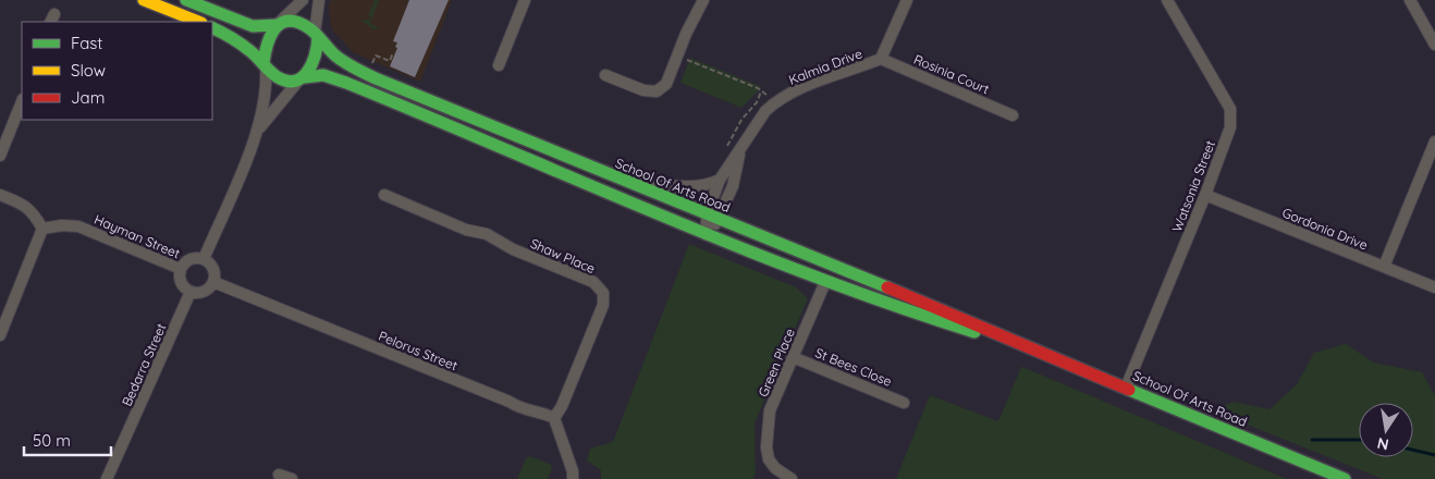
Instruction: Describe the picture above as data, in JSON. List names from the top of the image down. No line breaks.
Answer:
{"streets":{"street":["Kalmia Drive","Rosinia Court","School Of Arts Road","Watsonia Street","Gordonia Drive","Hayman Street","Shaw Place","Pelorus Street","Green Place","Bedarra Street","St Bees Close"]},"crossings":[["Kalmia Drive","Rosinia Court"],["Kalmia Drive","School Of Arts Road"],["School Of Arts Road","Watsonia Street"],["School Of Arts Road","Green Place"],["Watsonia Street","Gordonia Drive"],["Hayman Street","Pelorus Street"],["Hayman Street","Bedarra Street"],["Shaw Place","Pelorus Street"],["Pelorus Street","Bedarra Street"],["Green Place","St Bees Close"]],"legend":["Fast","Slow","Jam"],"scale_bar":"50 m","north":"bottom"}
